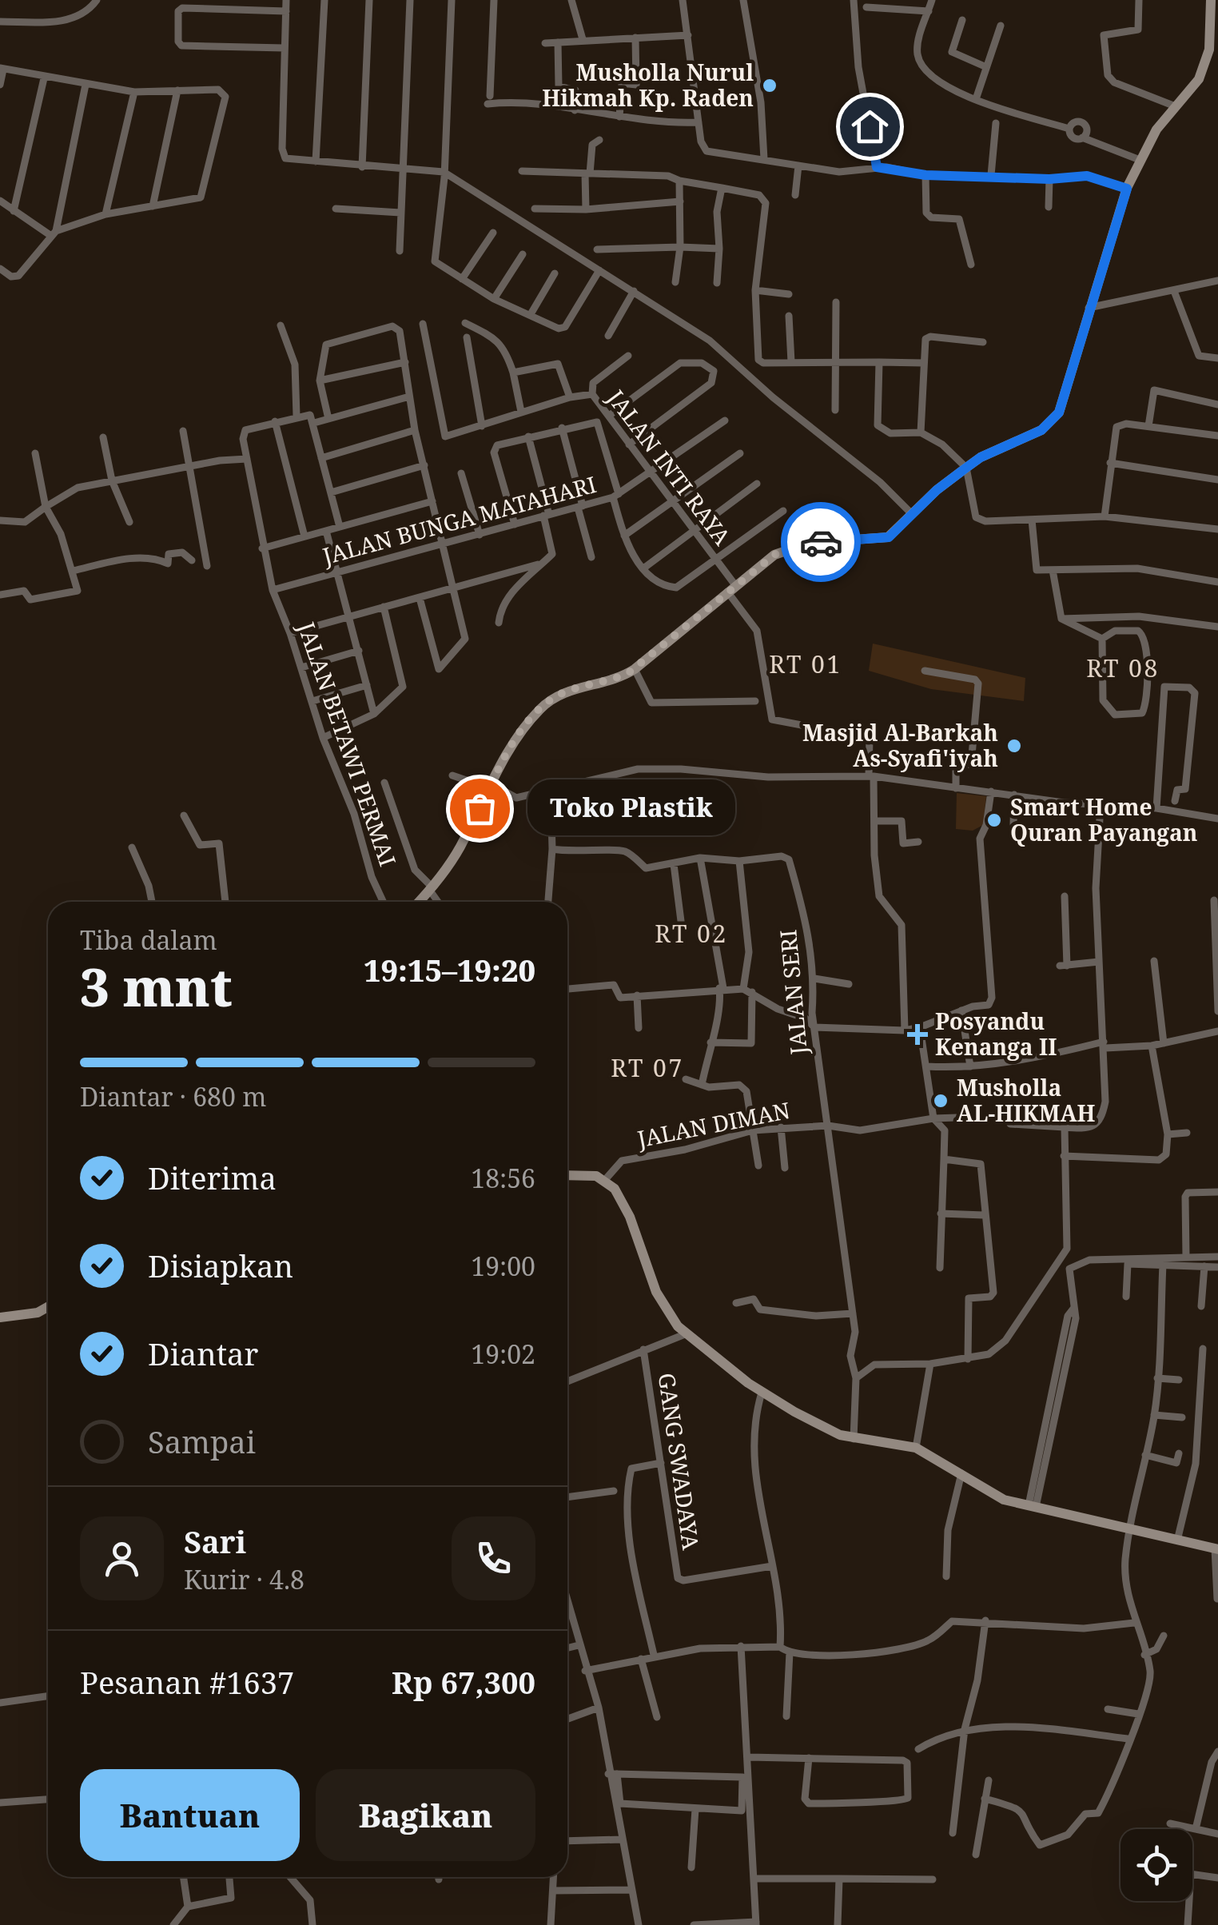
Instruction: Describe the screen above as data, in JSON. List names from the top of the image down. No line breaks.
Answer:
{"streets":{"street":["JALAN INTI RAYA","JALAN BUNGA MATAHARI","JALAN BETAWI PERMAI","JALAN SERI","JALAN DIMAN","GANG SWADAYA"]},"crossings":[["JALAN INTI RAYA","JALAN BUNGA MATAHARI"],["JALAN BUNGA MATAHARI","JALAN BETAWI PERMAI"],["JALAN SERI","JALAN DIMAN"]],"districts":["RT 01","RT 08","RT 02","RT 07"],"places":{"other":["Musholla Nurul Hikmah Kp. Raden","Masjid Al-Barkah As-Syafi'iyah","Toko Plastik","Smart Home Quran Payangan","Musholla AL-HIKMAH"],"health":["Posyandu Kenanga II"]},"page":{"bubble":"Toko Plastik","heading":["3 mnt","Tiba dalam","19:15–19:20"],"panel":["Sari","Kurir · 4.8","Pesanan #1637","Rp 67,300"],"bar":"Diantar · 680 m","list":[["Diterima","18:56"],["Disiapkan","19:00"],["Diantar","19:02"],"Sampai"],"buttons":["Bantuan","Bagikan"]}}
